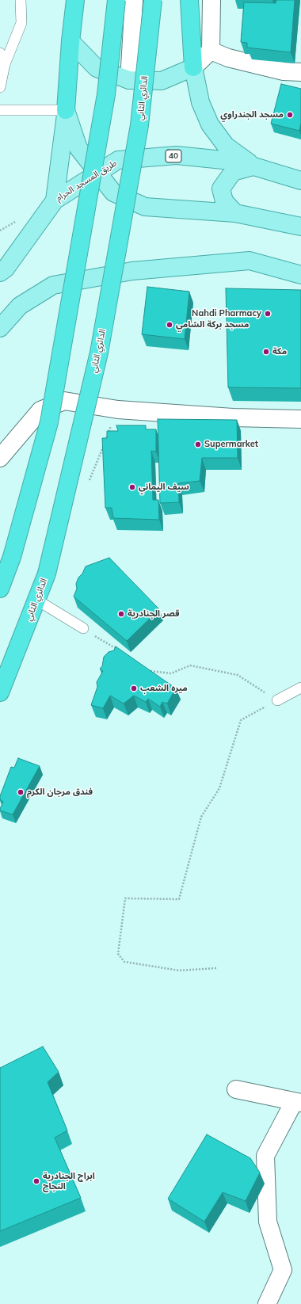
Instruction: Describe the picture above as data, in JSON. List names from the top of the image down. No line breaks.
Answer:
{"streets":{"highway":["الدائري الثاني"],"main road":["40","طريق المسجد الحرام"]},"places":["مسجد الجندراوي","Nahdi Pharmacy","مسجد بركة الشامي","مكة","Supermarket","سيف اليماني","قصر الجنادرية","ميره الشعب","فندق مرجان الكرم","ابراج الجنادرية النجاح"]}
